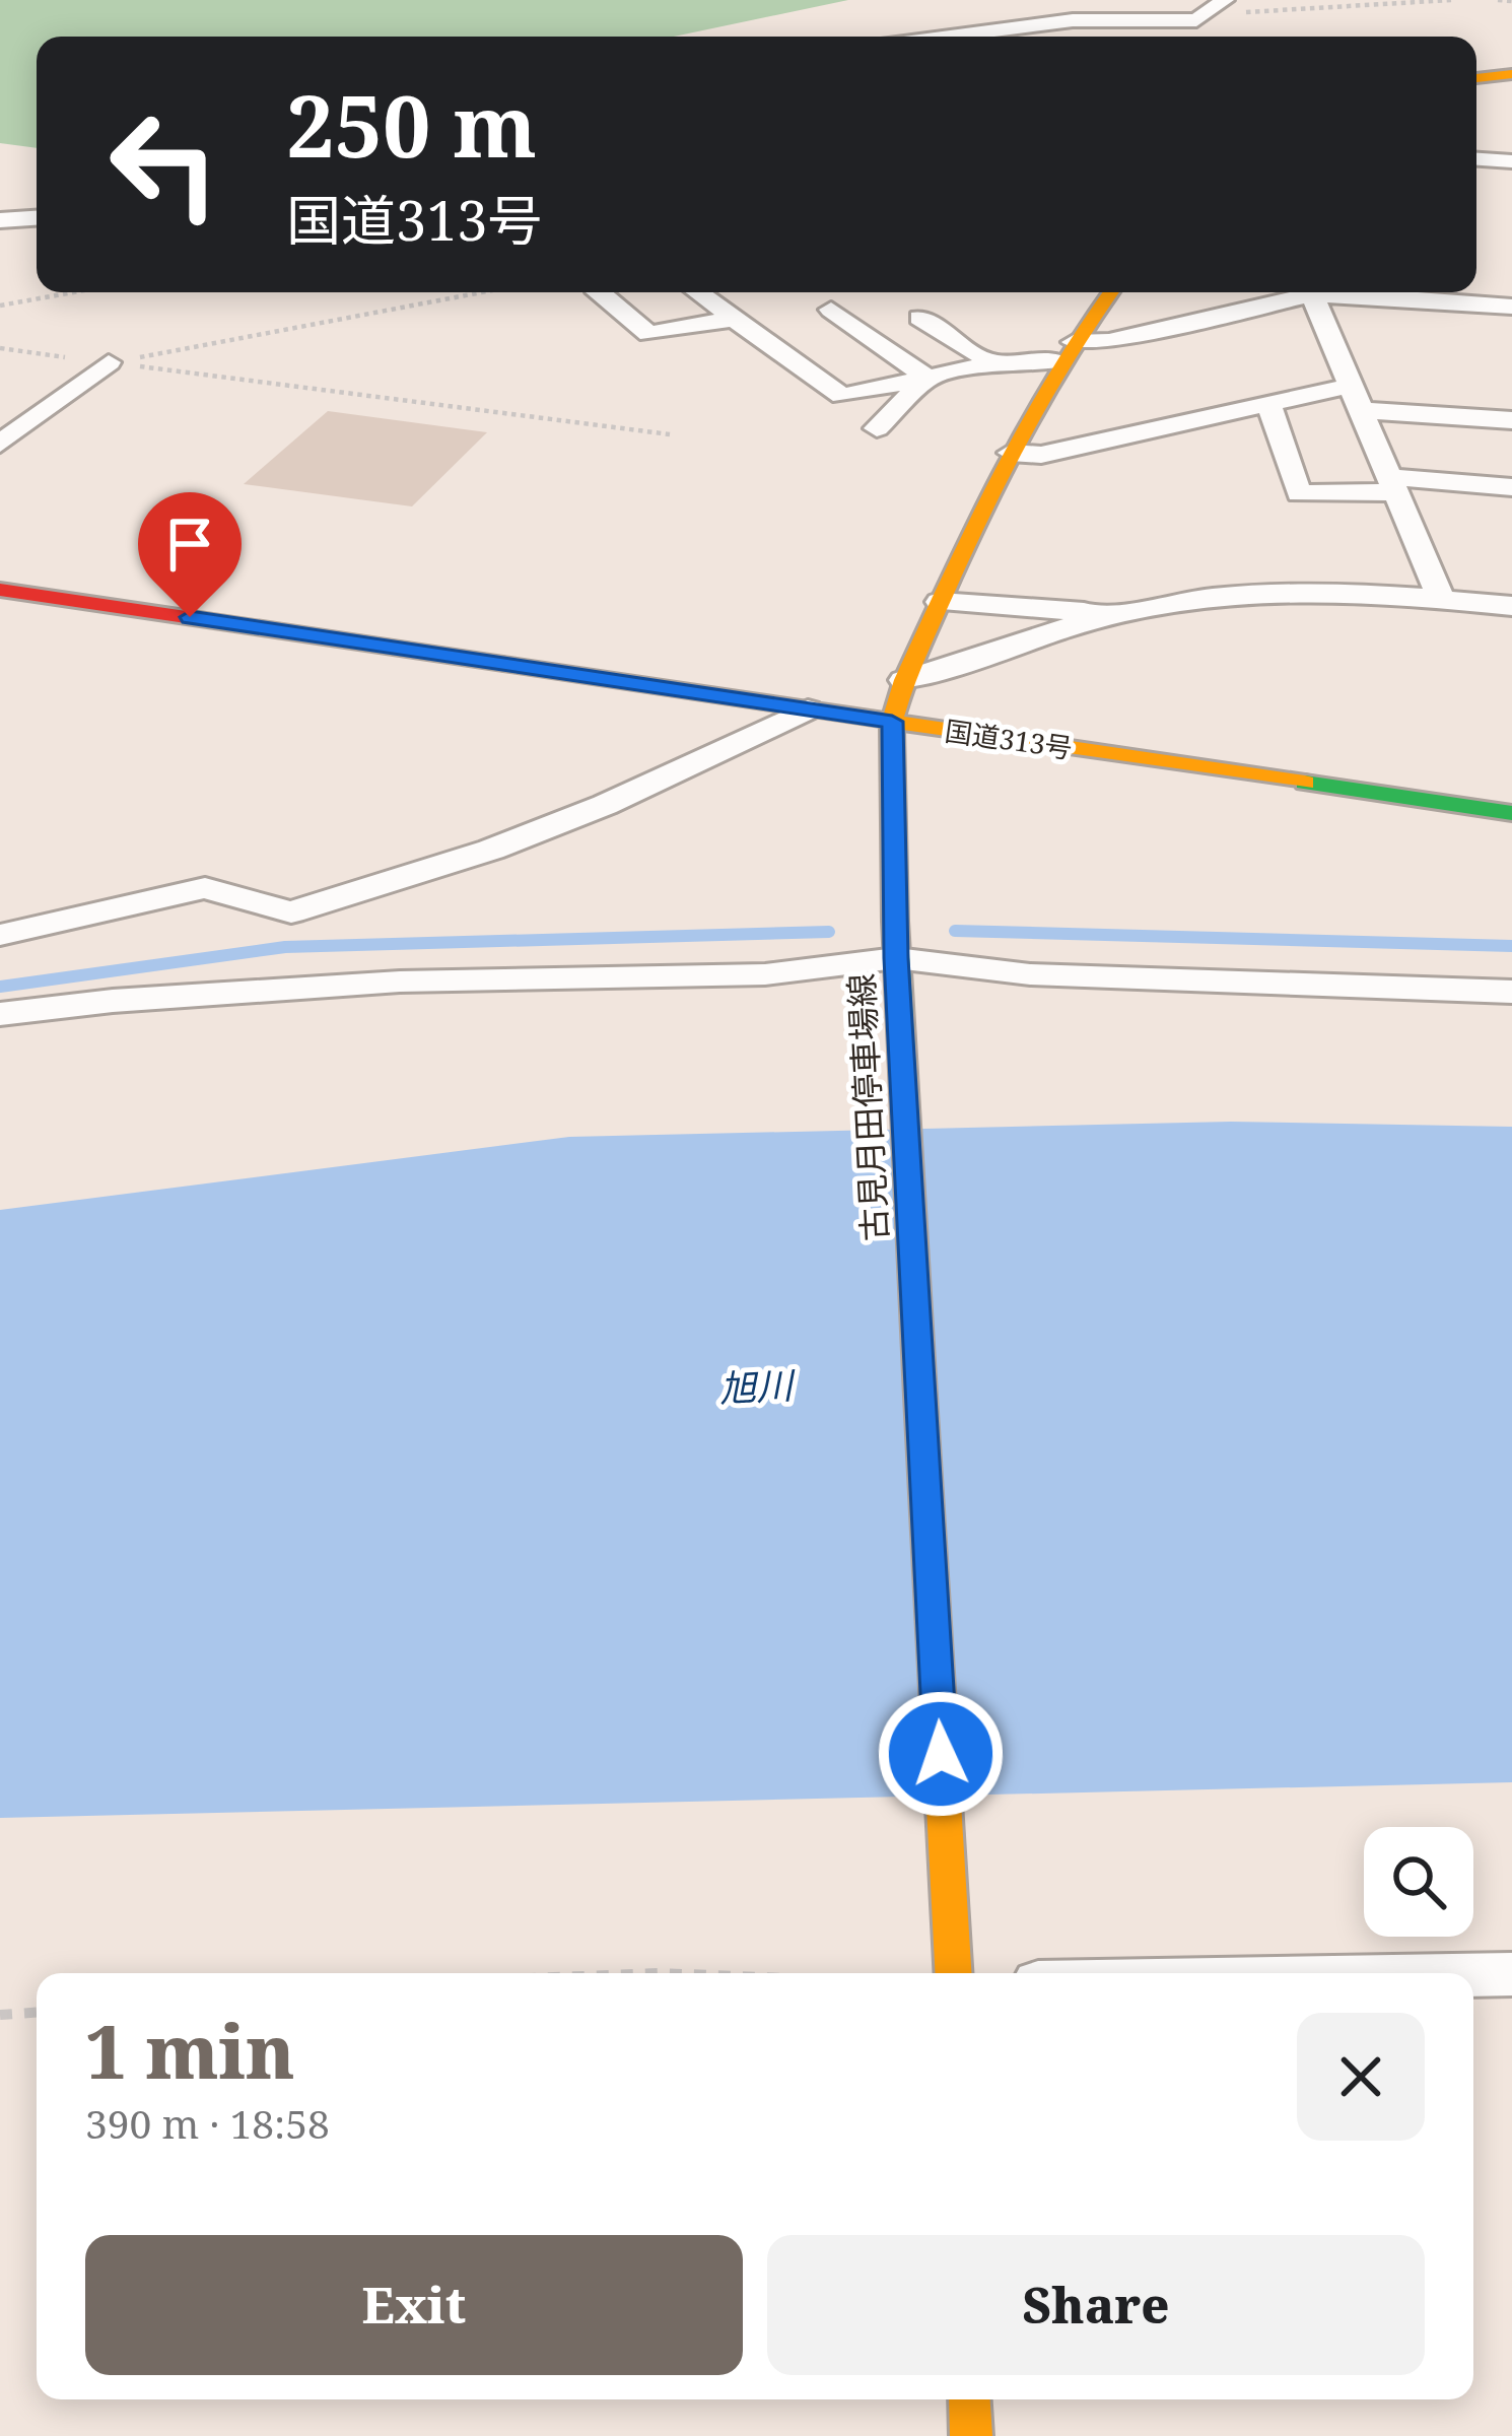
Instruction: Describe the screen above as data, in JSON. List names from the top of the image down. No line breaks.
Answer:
{"streets":{"main road":["国道313号","古見月田停車場線"]},"crossings":[["国道313号","古見月田停車場線"]],"water":["旭川"],"page":{"turn":["250 m","国道313号"],"heading":["1 min","390 m · 18:58"],"buttons":["Exit","Share"]}}
